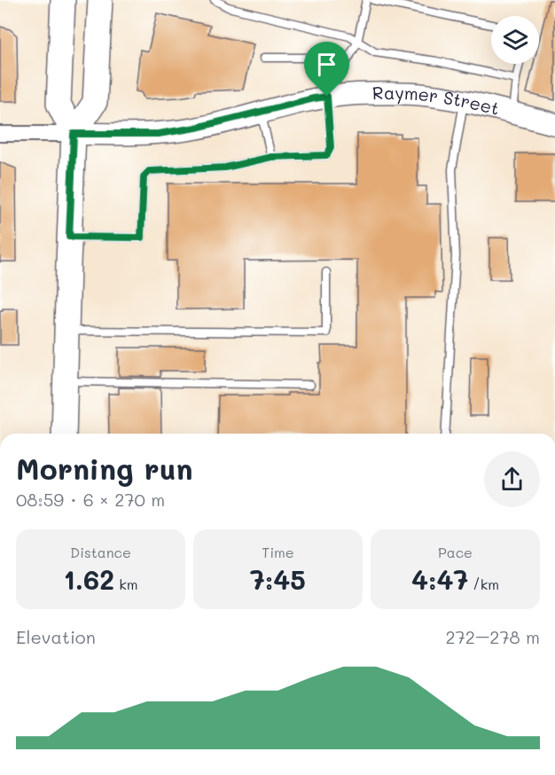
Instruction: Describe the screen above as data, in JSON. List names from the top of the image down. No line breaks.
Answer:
{"streets":{"street":["Raymer Street"]},"page":{"heading":["Morning run","08:59 · 6 × 270 m"],"stats":[["Distance","1.62 km"],["Time","7:45"],["Pace","4:47 /km"]],"chart":["Elevation","272–278 m"]}}
